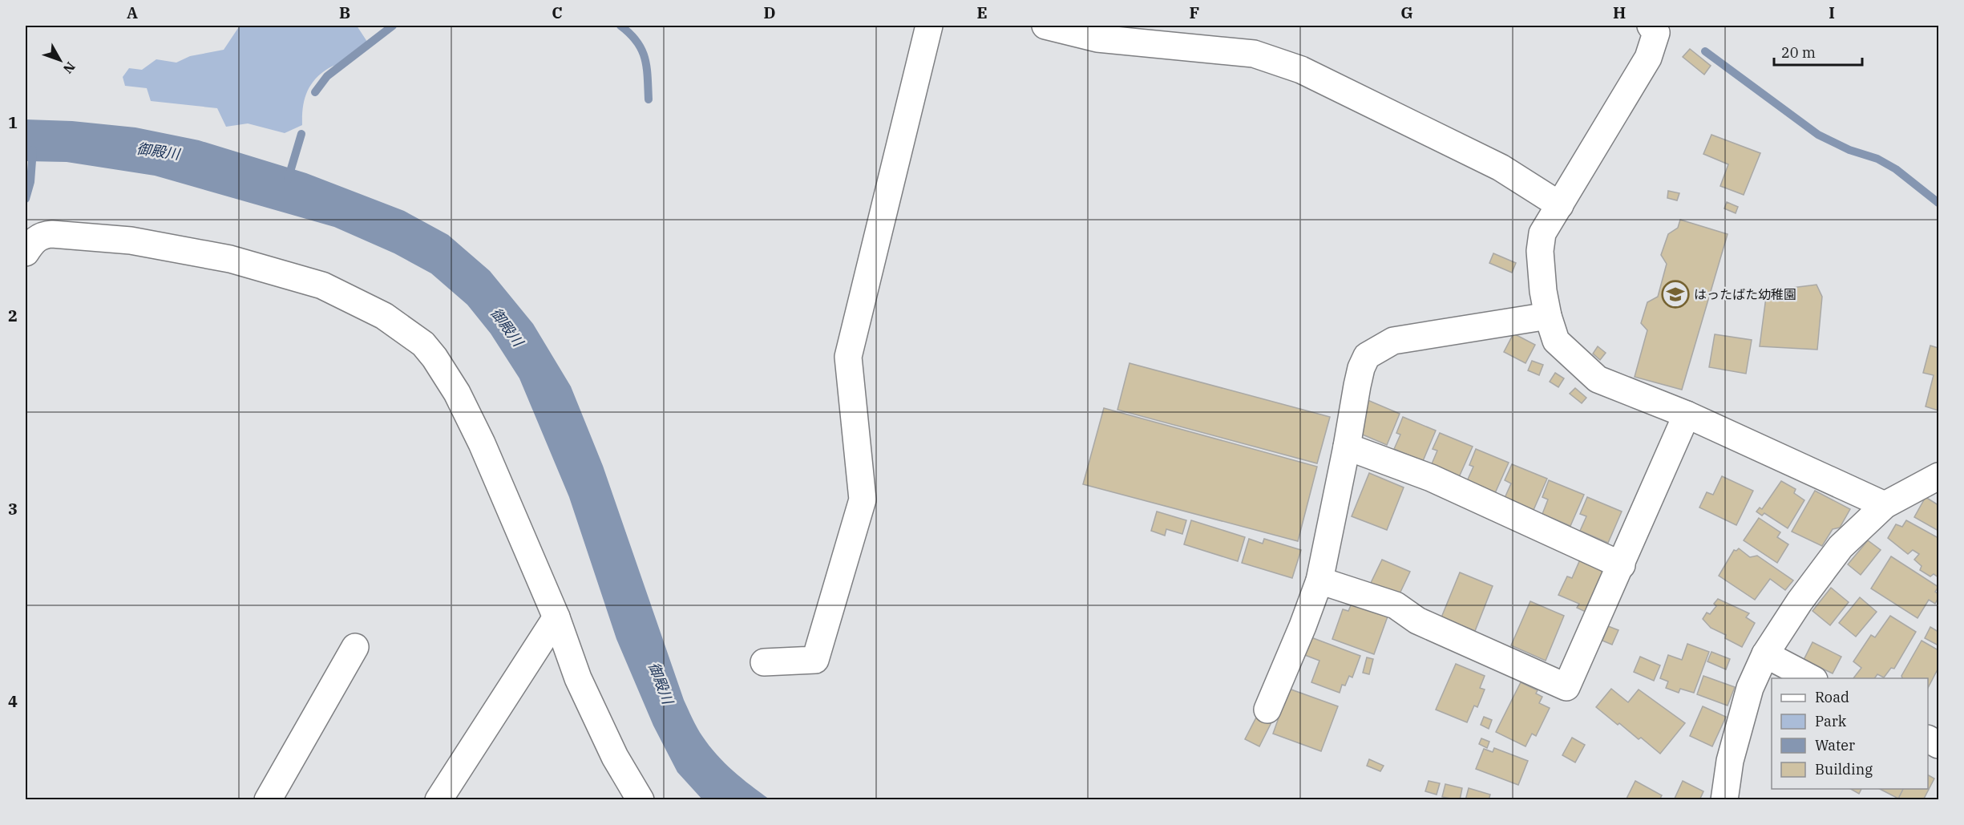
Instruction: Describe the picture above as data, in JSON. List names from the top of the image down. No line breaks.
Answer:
{"water":["御殿川"],"places":{"school or university":["はったばた幼稚園"]},"legend":["Road","Park","Water","Building"],"scale_bar":"20 m","north":"bottom right","grid":{"columns":["A","B","C","D","E","F","G","H","I"],"rows":["1","2","3","4"]}}
